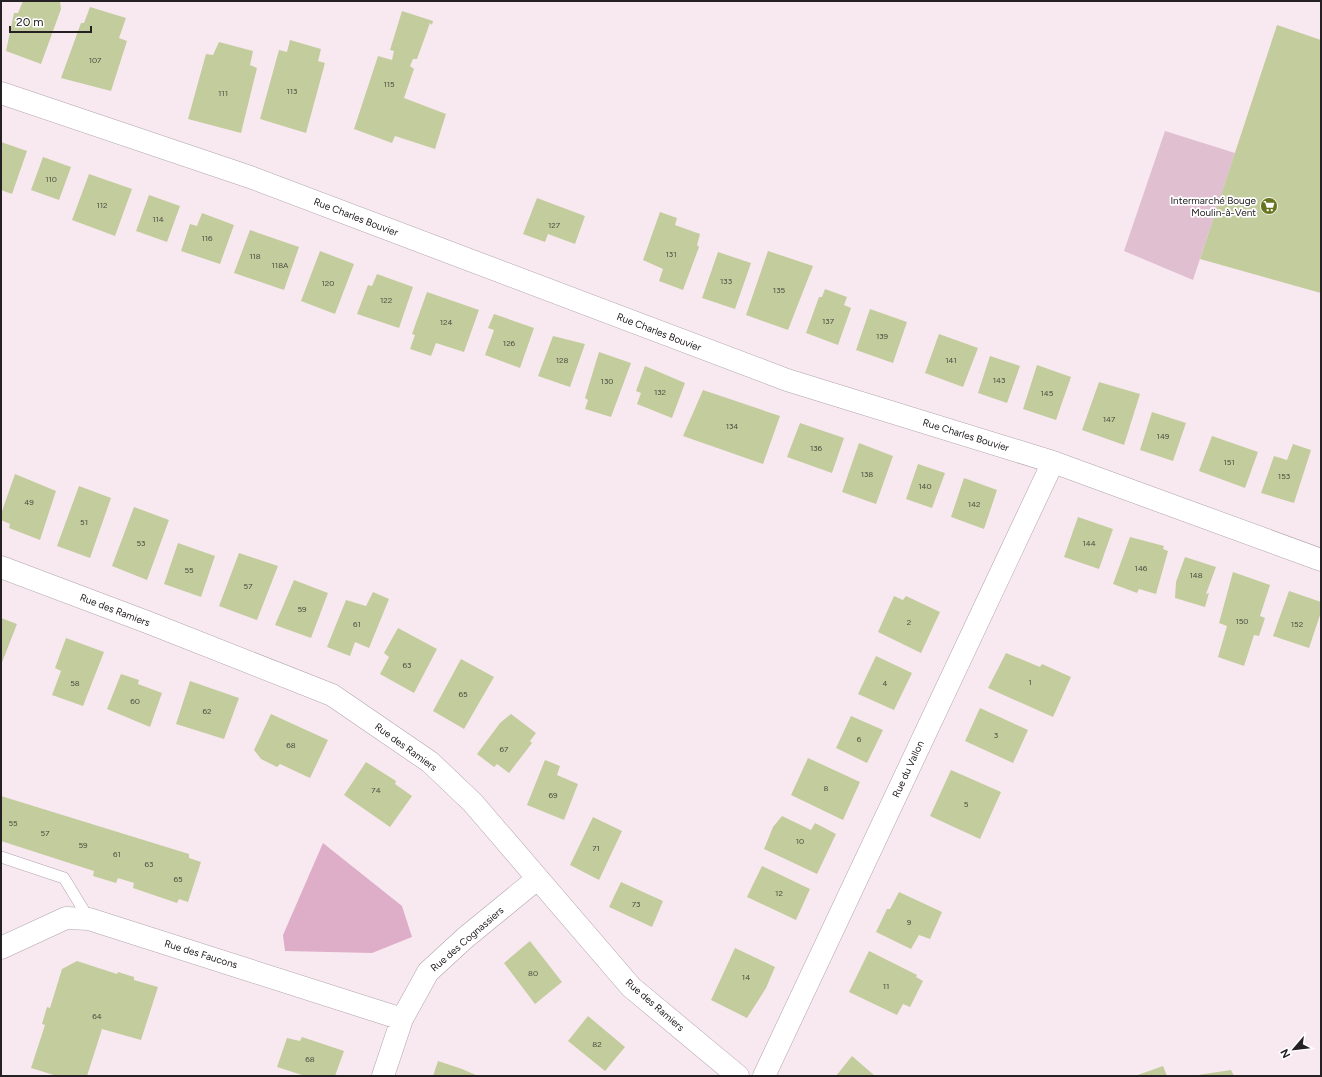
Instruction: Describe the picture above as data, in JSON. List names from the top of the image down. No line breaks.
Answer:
{"streets":{"street":["Rue Charles Bouvier","Rue des Ramiers","Rue du Vallon","Rue des Cognassiers","Rue des Faucons"]},"crossings":[["Rue Charles Bouvier","Rue du Vallon"],["Rue des Ramiers","Rue des Cognassiers"],["Rue des Cognassiers","Rue des Faucons"]],"places":{"supermarket":["Intermarché Bouge Moulin-à-Vent"]},"house_numbers":["107","115","113","111","110","112","114","127","116","131","118","118A","133","120","135","122","137","124","139","126","128","141","143","130","132","145","147","134","149","136","151","138","153","140","49","142","51","53","144","146","55","148","57","59","150","2","61","152","63","1","58","4","65","60","62","3","6","68","67","8","74","69","5","55","57","10","59","71","61","63","65","12","73","9","80","14","11","64","82","68"],"scale_bar":"20 m","north":"bottom left"}
